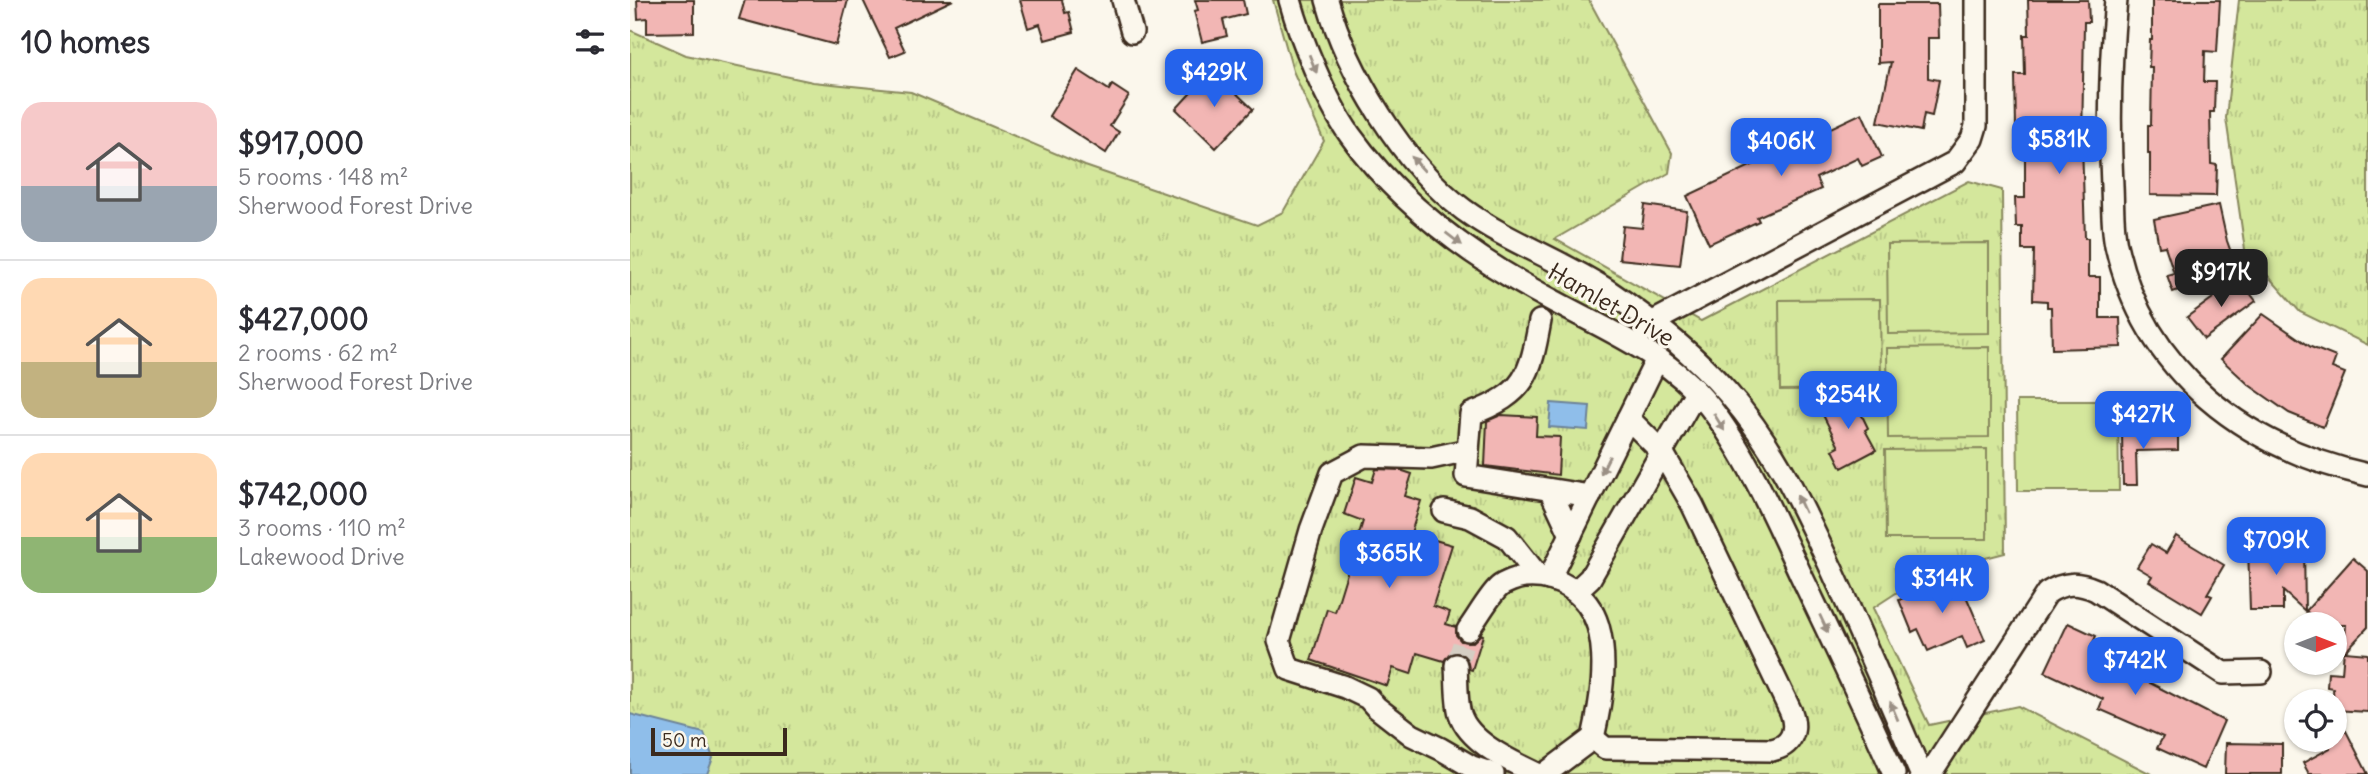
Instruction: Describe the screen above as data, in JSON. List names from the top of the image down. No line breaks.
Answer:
{"streets":{"street":["Hamlet Drive"]},"scale_bar":"50 m","north":"right","page":{"heading":"10 homes","price":["$429K","$581K","$406K","$917K","$254K","$427K","$709K","$365K","$314K","$742K"],"list":[{"name":"$917,000","note":"5 rooms · 148 m² · Sherwood Forest Drive"},{"name":"$427,000","note":"2 rooms · 62 m² · Sherwood Forest Drive"},{"name":"$742,000","note":"3 rooms · 110 m² · Lakewood Drive"}],"scale":"50 m"}}
